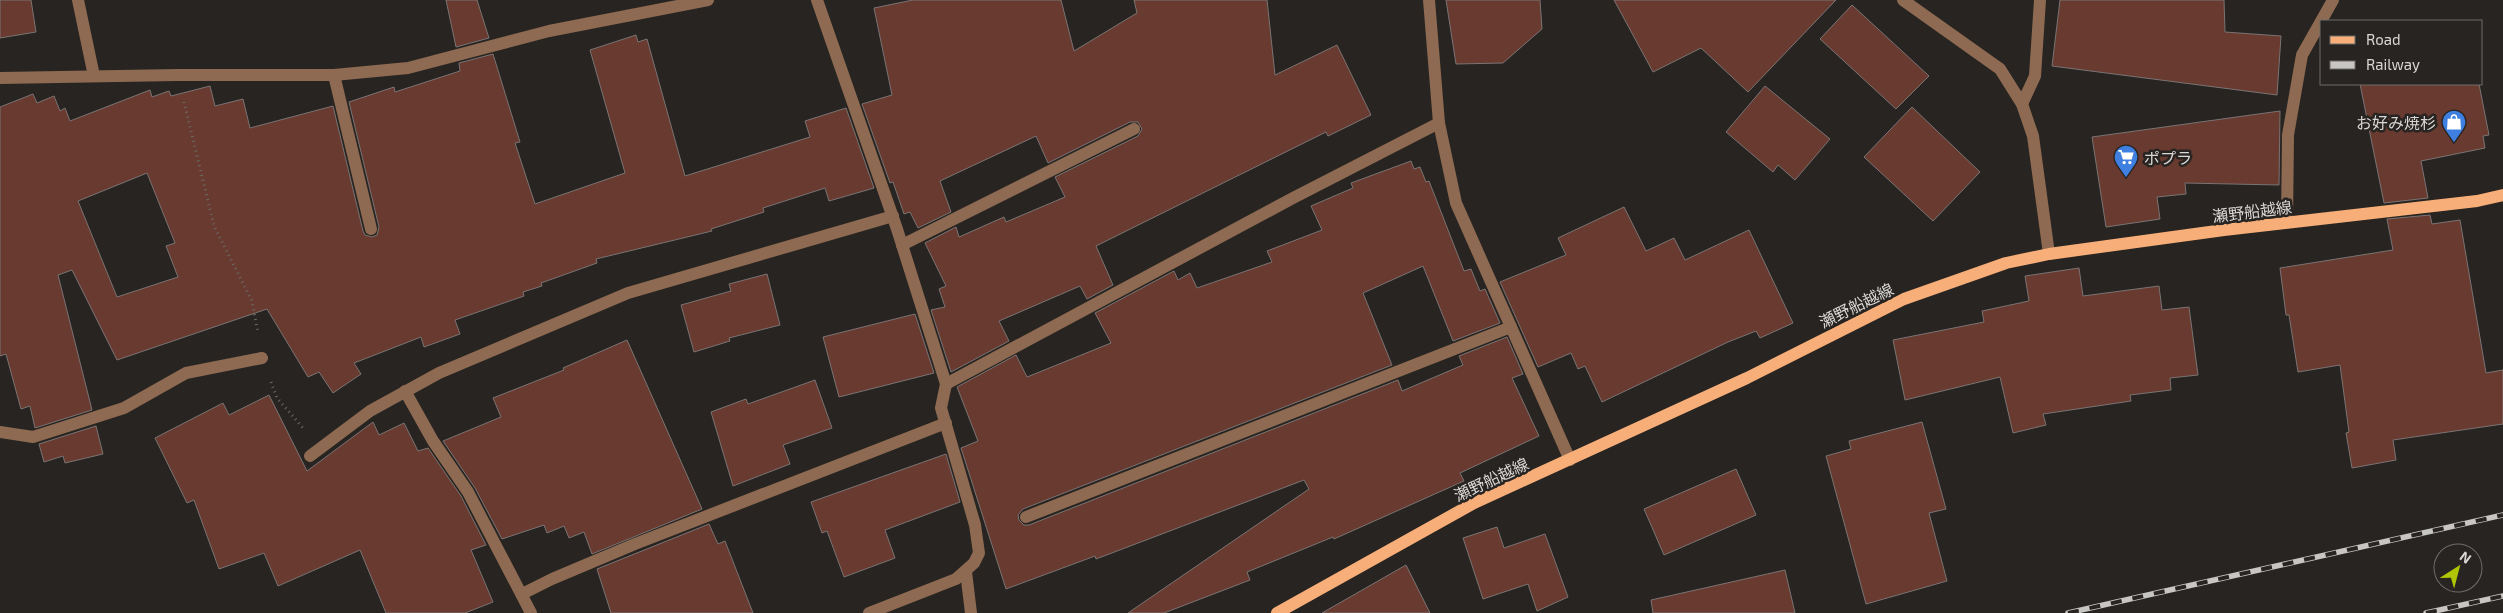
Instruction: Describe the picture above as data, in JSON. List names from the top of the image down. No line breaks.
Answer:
{"streets":{"main road":["瀬野船越線"]},"places":{"shop":["お好み焼杉"],"supermarket":["ポプラ"]},"legend":["Road","Railway"],"north":"top right"}
